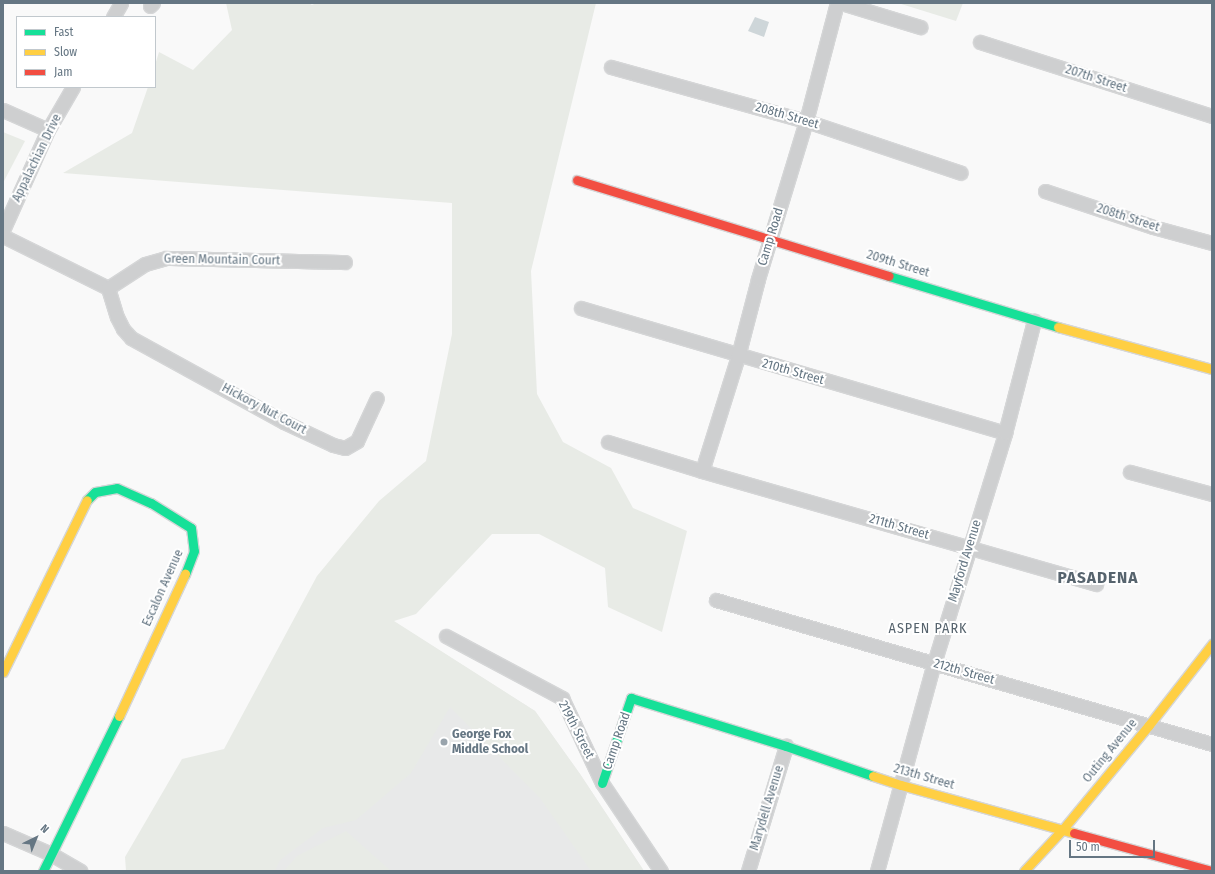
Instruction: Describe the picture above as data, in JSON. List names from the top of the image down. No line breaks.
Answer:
{"streets":{"street":["207th Street","208th Street","Appalachian Drive","Camp Road","Green Mountain Court","209th Street","210th Street","Hickory Nut Court","211th Street","Mayford Avenue","Escalon Avenue","212th Street","219th Street","Outing Avenue","213th Street","Marydell Avenue"]},"crossings":[["208th Street","Camp Road"],["Camp Road","209th Street"],["Camp Road","210th Street"],["Camp Road","211th Street"],["Camp Road","219th Street"],["Camp Road","213th Street"],["Green Mountain Court","Hickory Nut Court"],["209th Street","Mayford Avenue"],["210th Street","Mayford Avenue"],["211th Street","Mayford Avenue"],["Mayford Avenue","212th Street"],["Mayford Avenue","213th Street"],["212th Street","Outing Avenue"],["Outing Avenue","213th Street"],["213th Street","Marydell Avenue"]],"districts":["PASADENA","ASPEN PARK"],"places":["George Fox Middle School"],"legend":["Fast","Slow","Jam"],"scale_bar":"50 m","north":"top right"}
